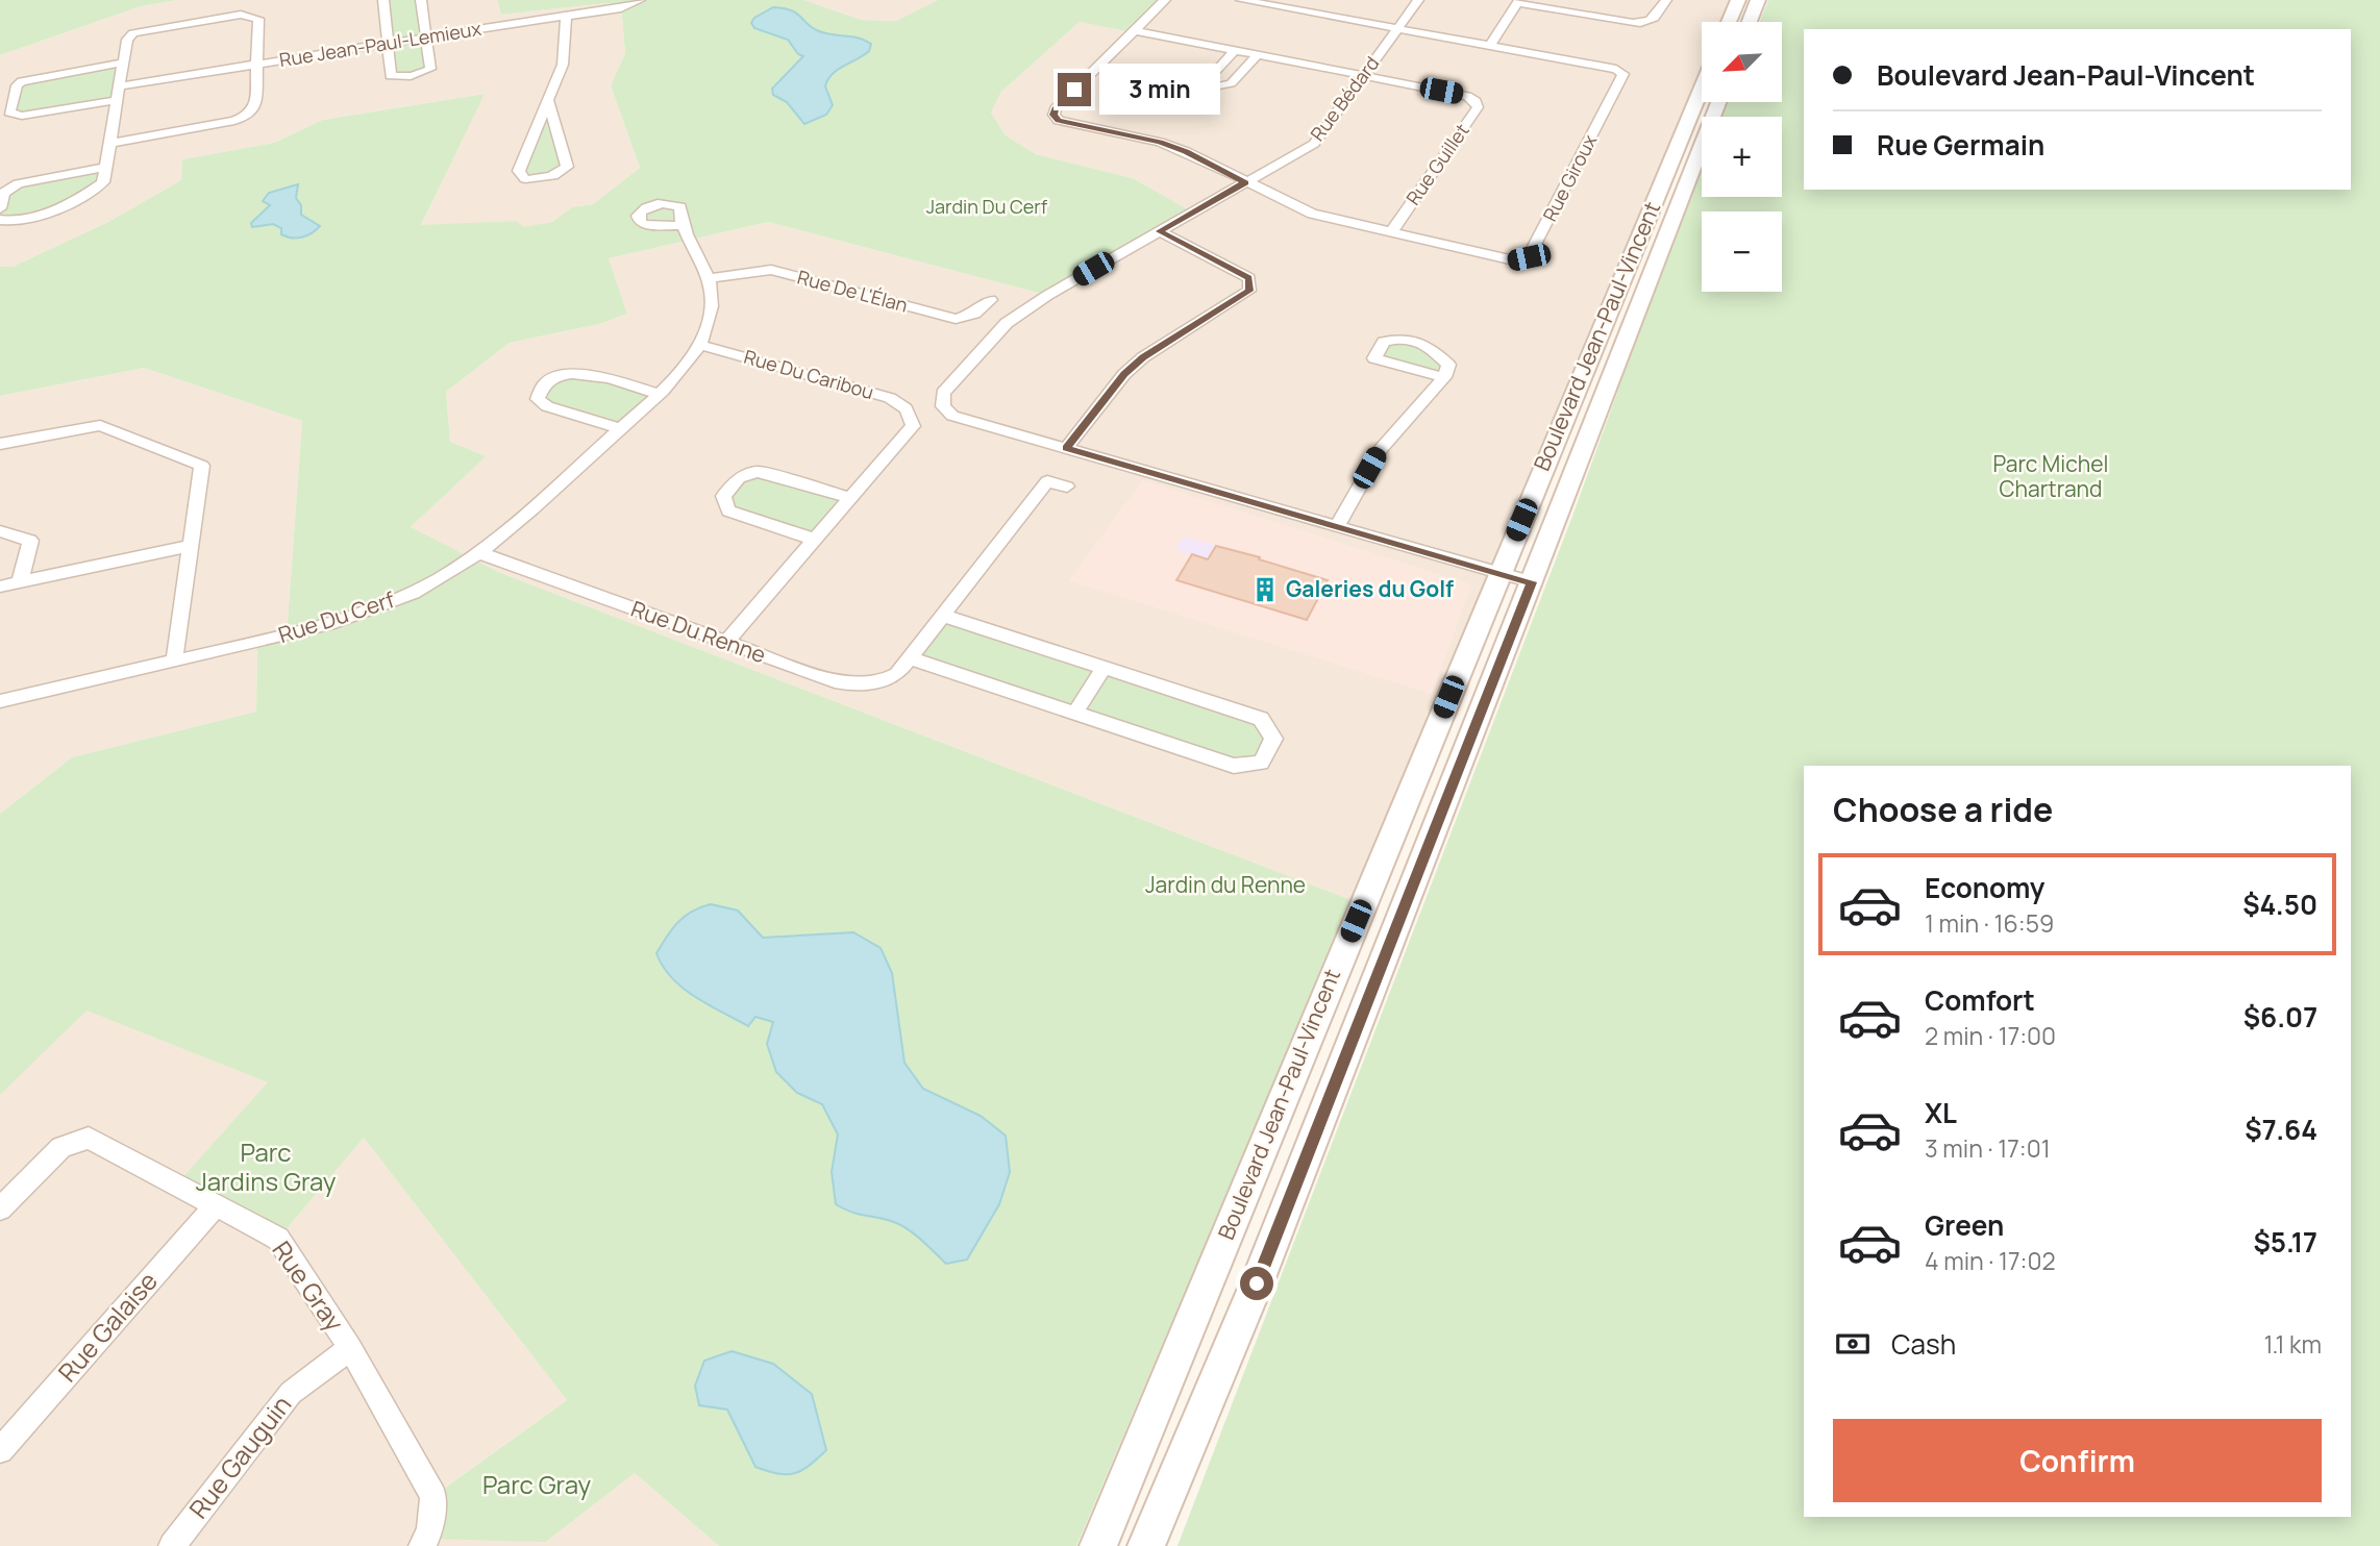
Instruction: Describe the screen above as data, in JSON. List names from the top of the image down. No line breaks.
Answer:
{"streets":{"street":["Rue Jean-Paul-Lemieux","Rue Bédard","Rue Guillet","Rue Giroux","Rue De L'Élan","Boulevard Jean-Paul-Vincent","Rue Du Caribou","Rue Du Cerf","Rue Du Renne","Rue Gray","Rue Galaise","Rue Gauguin"]},"crossings":[["Rue Bédard","Rue Guillet"],["Rue Bédard","Rue Giroux"],["Rue Guillet","Rue Giroux"],["Rue De L'Élan","Rue Du Cerf"],["Rue Du Caribou","Rue Du Cerf"],["Rue Du Cerf","Rue Du Renne"],["Rue Gray","Rue Galaise"],["Rue Gray","Rue Gauguin"]],"parks":["Jardin Du Cerf","Parc Michel Chartrand","Jardin du Renne","Parc Jardins Gray","Parc Gray"],"places":{"building":["Galeries du Golf"]},"north":"bottom left","page":{"map_buttons":["+","−"],"banner":["Boulevard Jean-Paul-Vincent","Rue Germain"],"bubble":"3 min","heading":"Choose a ride","list":[{"name":"Economy","note":"1 min · 16:59","value":"$4.50"},{"name":"Comfort","note":"2 min · 17:00","value":"$6.07"},{"name":"XL","note":"3 min · 17:01","value":"$7.64"},{"name":"Green","note":"4 min · 17:02","value":"$5.17"}],"pay":["Cash","1.1 km"],"buttons":"Confirm"}}
